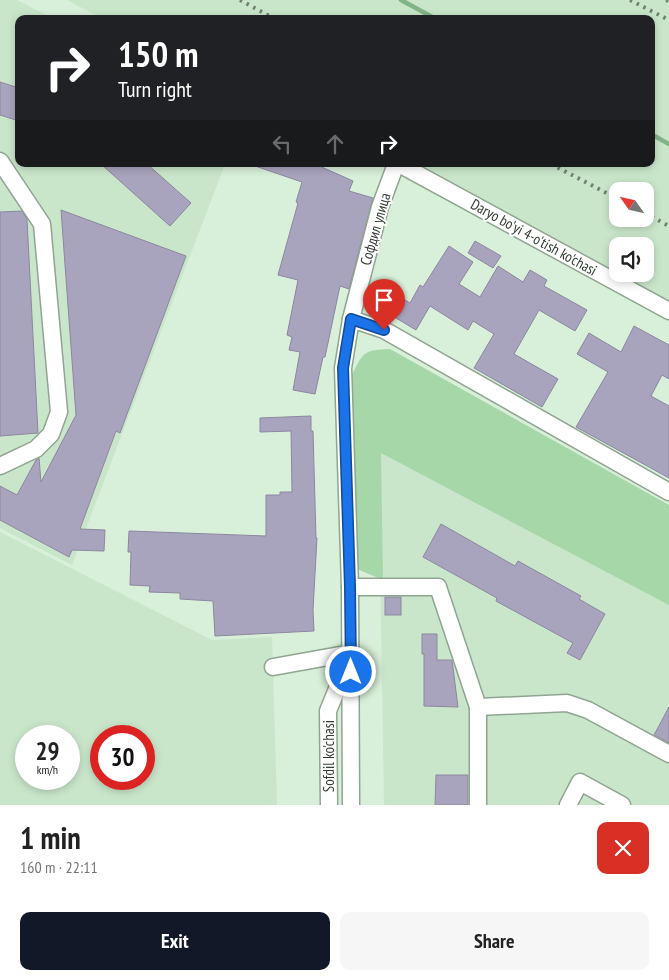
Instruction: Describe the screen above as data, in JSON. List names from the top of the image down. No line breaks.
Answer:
{"streets":{"street":["Софдил улица","Daryo bo'yi 4-o'tish ko'chasi","Sofdil ko'chasi"]},"crossings":[["Софдил улица","Sofdil ko'chasi"]],"north":"top left","page":{"turn":["150 m","Turn right"],"speed":"29 km/h","limit":"30","heading":["1 min","160 m · 22:11"],"buttons":["Exit","Share"]}}
